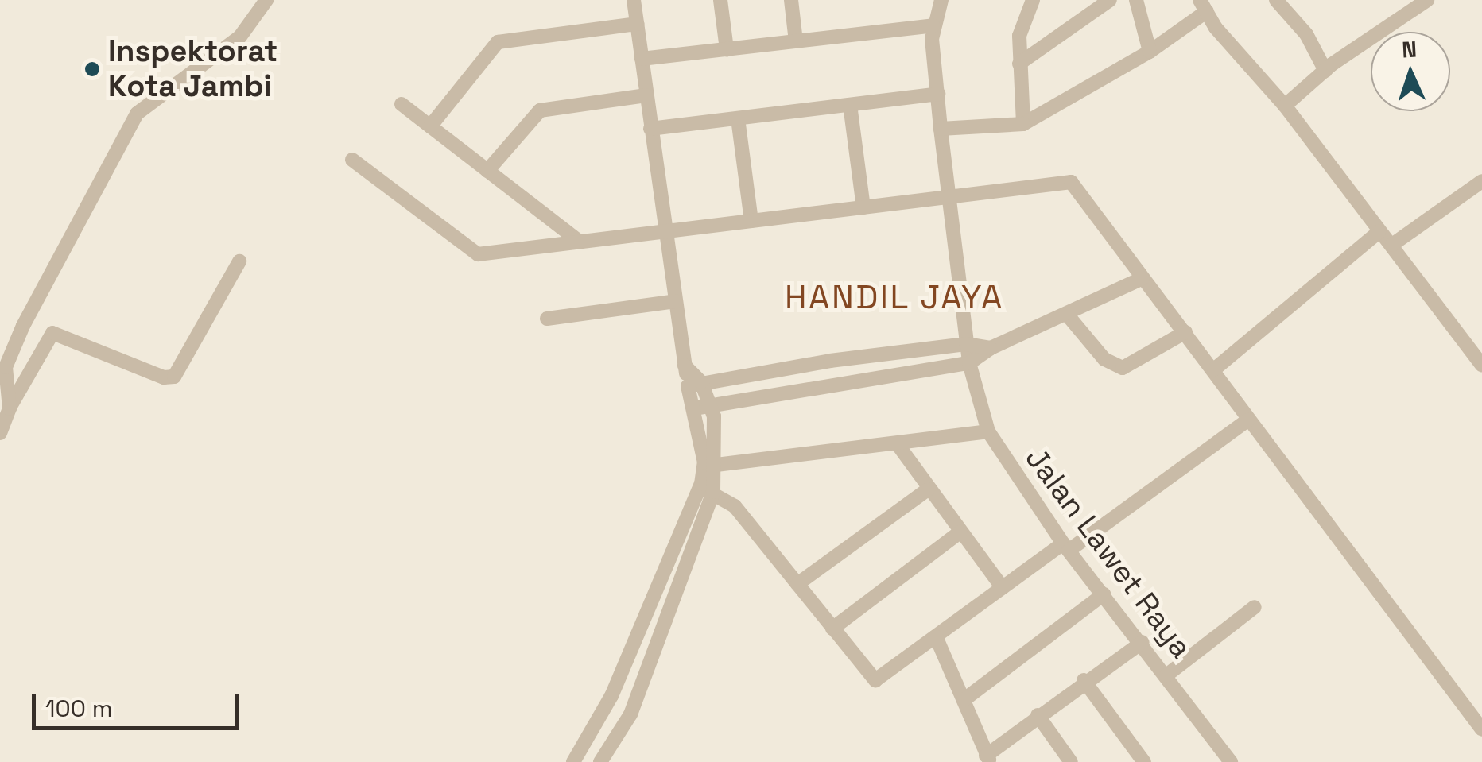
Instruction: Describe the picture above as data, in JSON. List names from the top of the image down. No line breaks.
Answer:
{"streets":{"street":["Jalan Lawet Raya"]},"districts":["HANDIL JAYA"],"places":["Inspektorat Kota Jambi"],"scale_bar":"100 m","north":"top"}
